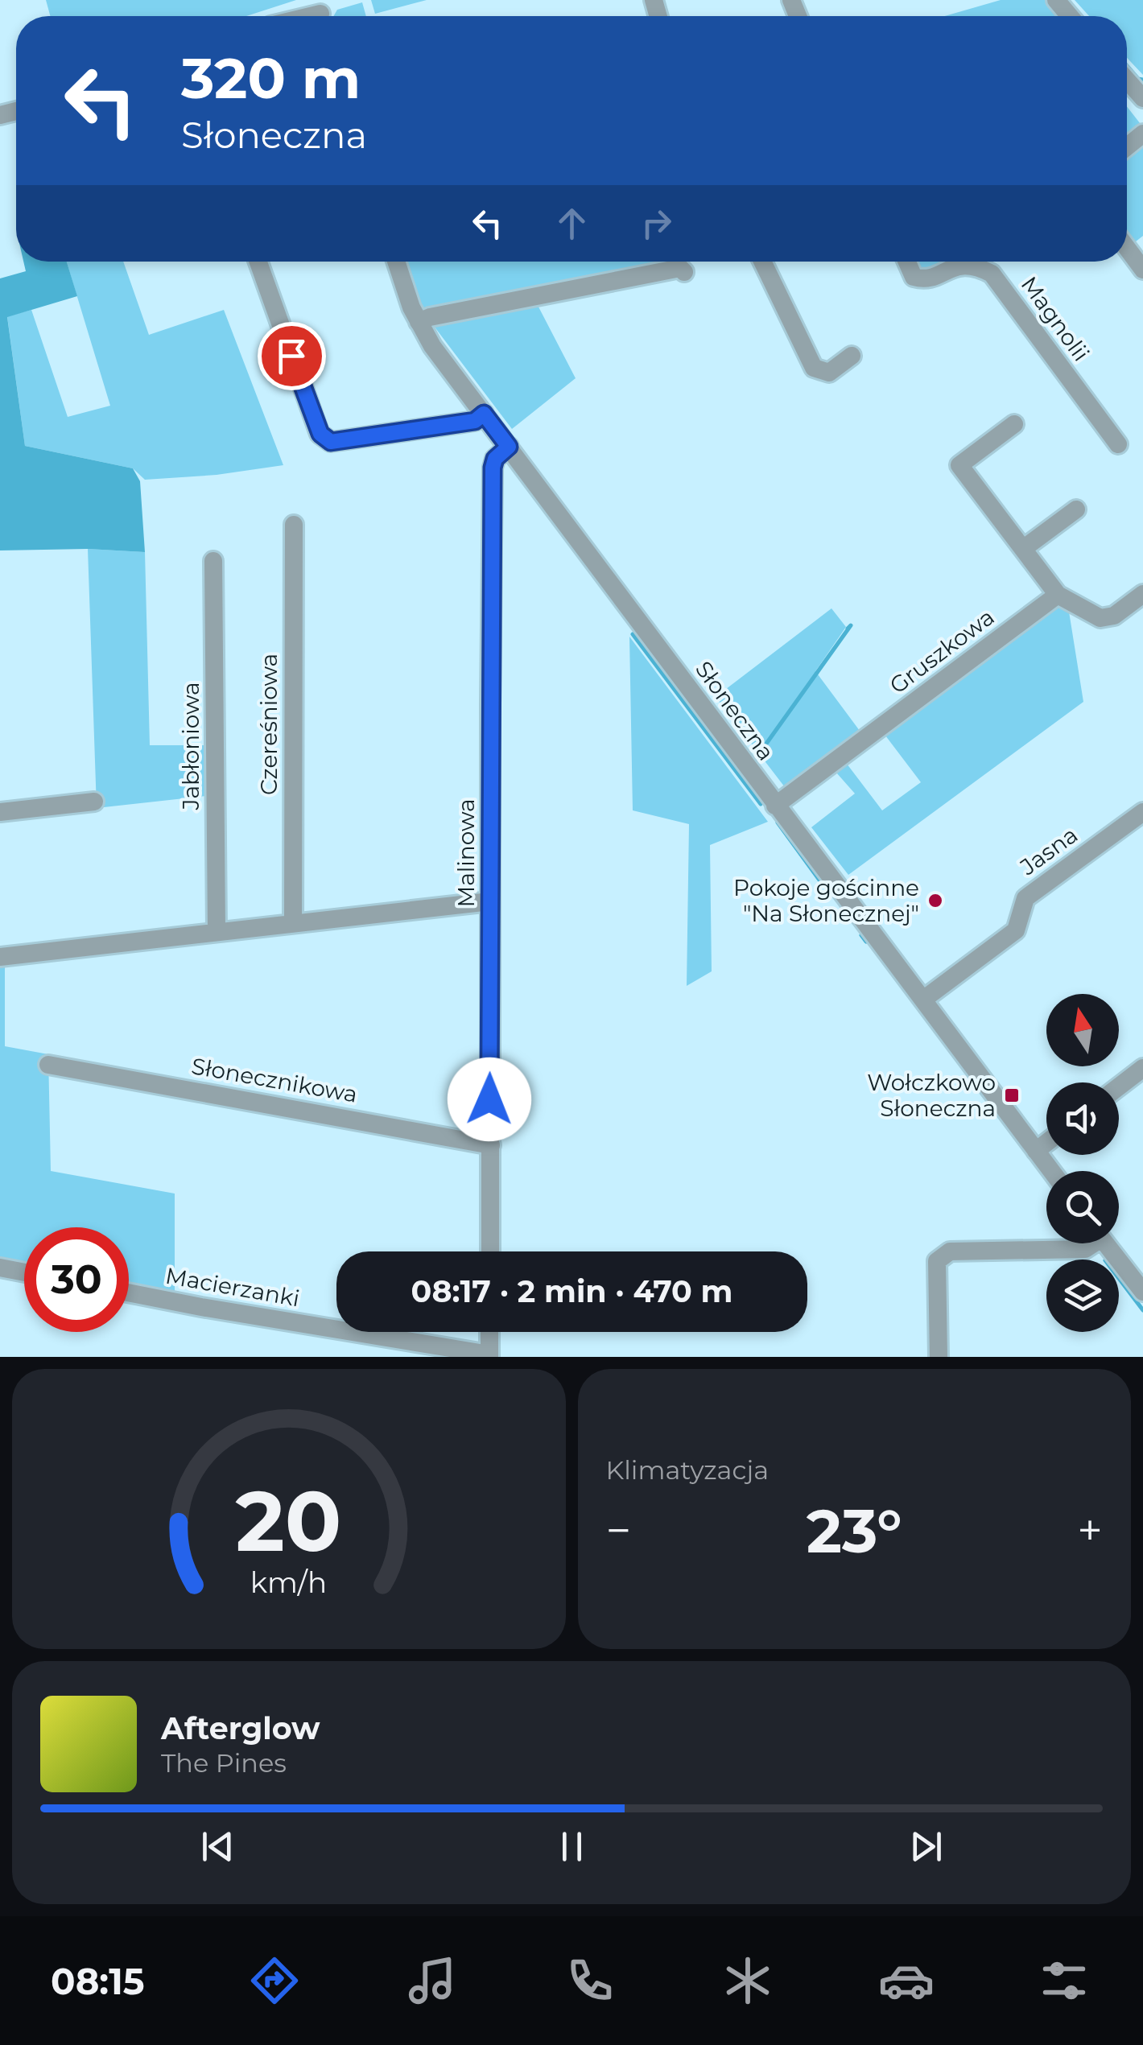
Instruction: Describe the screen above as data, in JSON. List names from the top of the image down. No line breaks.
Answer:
{"streets":{"street":["Magnolii","Gruszkowa","Słoneczna","Czereśniowa","Jabłoniowa","Jasna","Malinowa","Słonecznikowa","Macierzanki"]},"crossings":[["Gruszkowa","Słoneczna"],["Słoneczna","Jasna"],["Słoneczna","Malinowa"],["Malinowa","Słonecznikowa"]],"places":{"other":["Pokoje gościnne \"Na Słonecznej\""],"transit":["Wołczkowo Słoneczna"]},"north":"top","page":{"turn":["320 m","Słoneczna"],"limit":"30","trip":"08:17 · 2 min · 470 m","tile":"Klimatyzacja","heat":["−","23°","+"],"song":["Afterglow","The Pines"],"tabs":"08:15","gauge":["20","km/h"]}}
